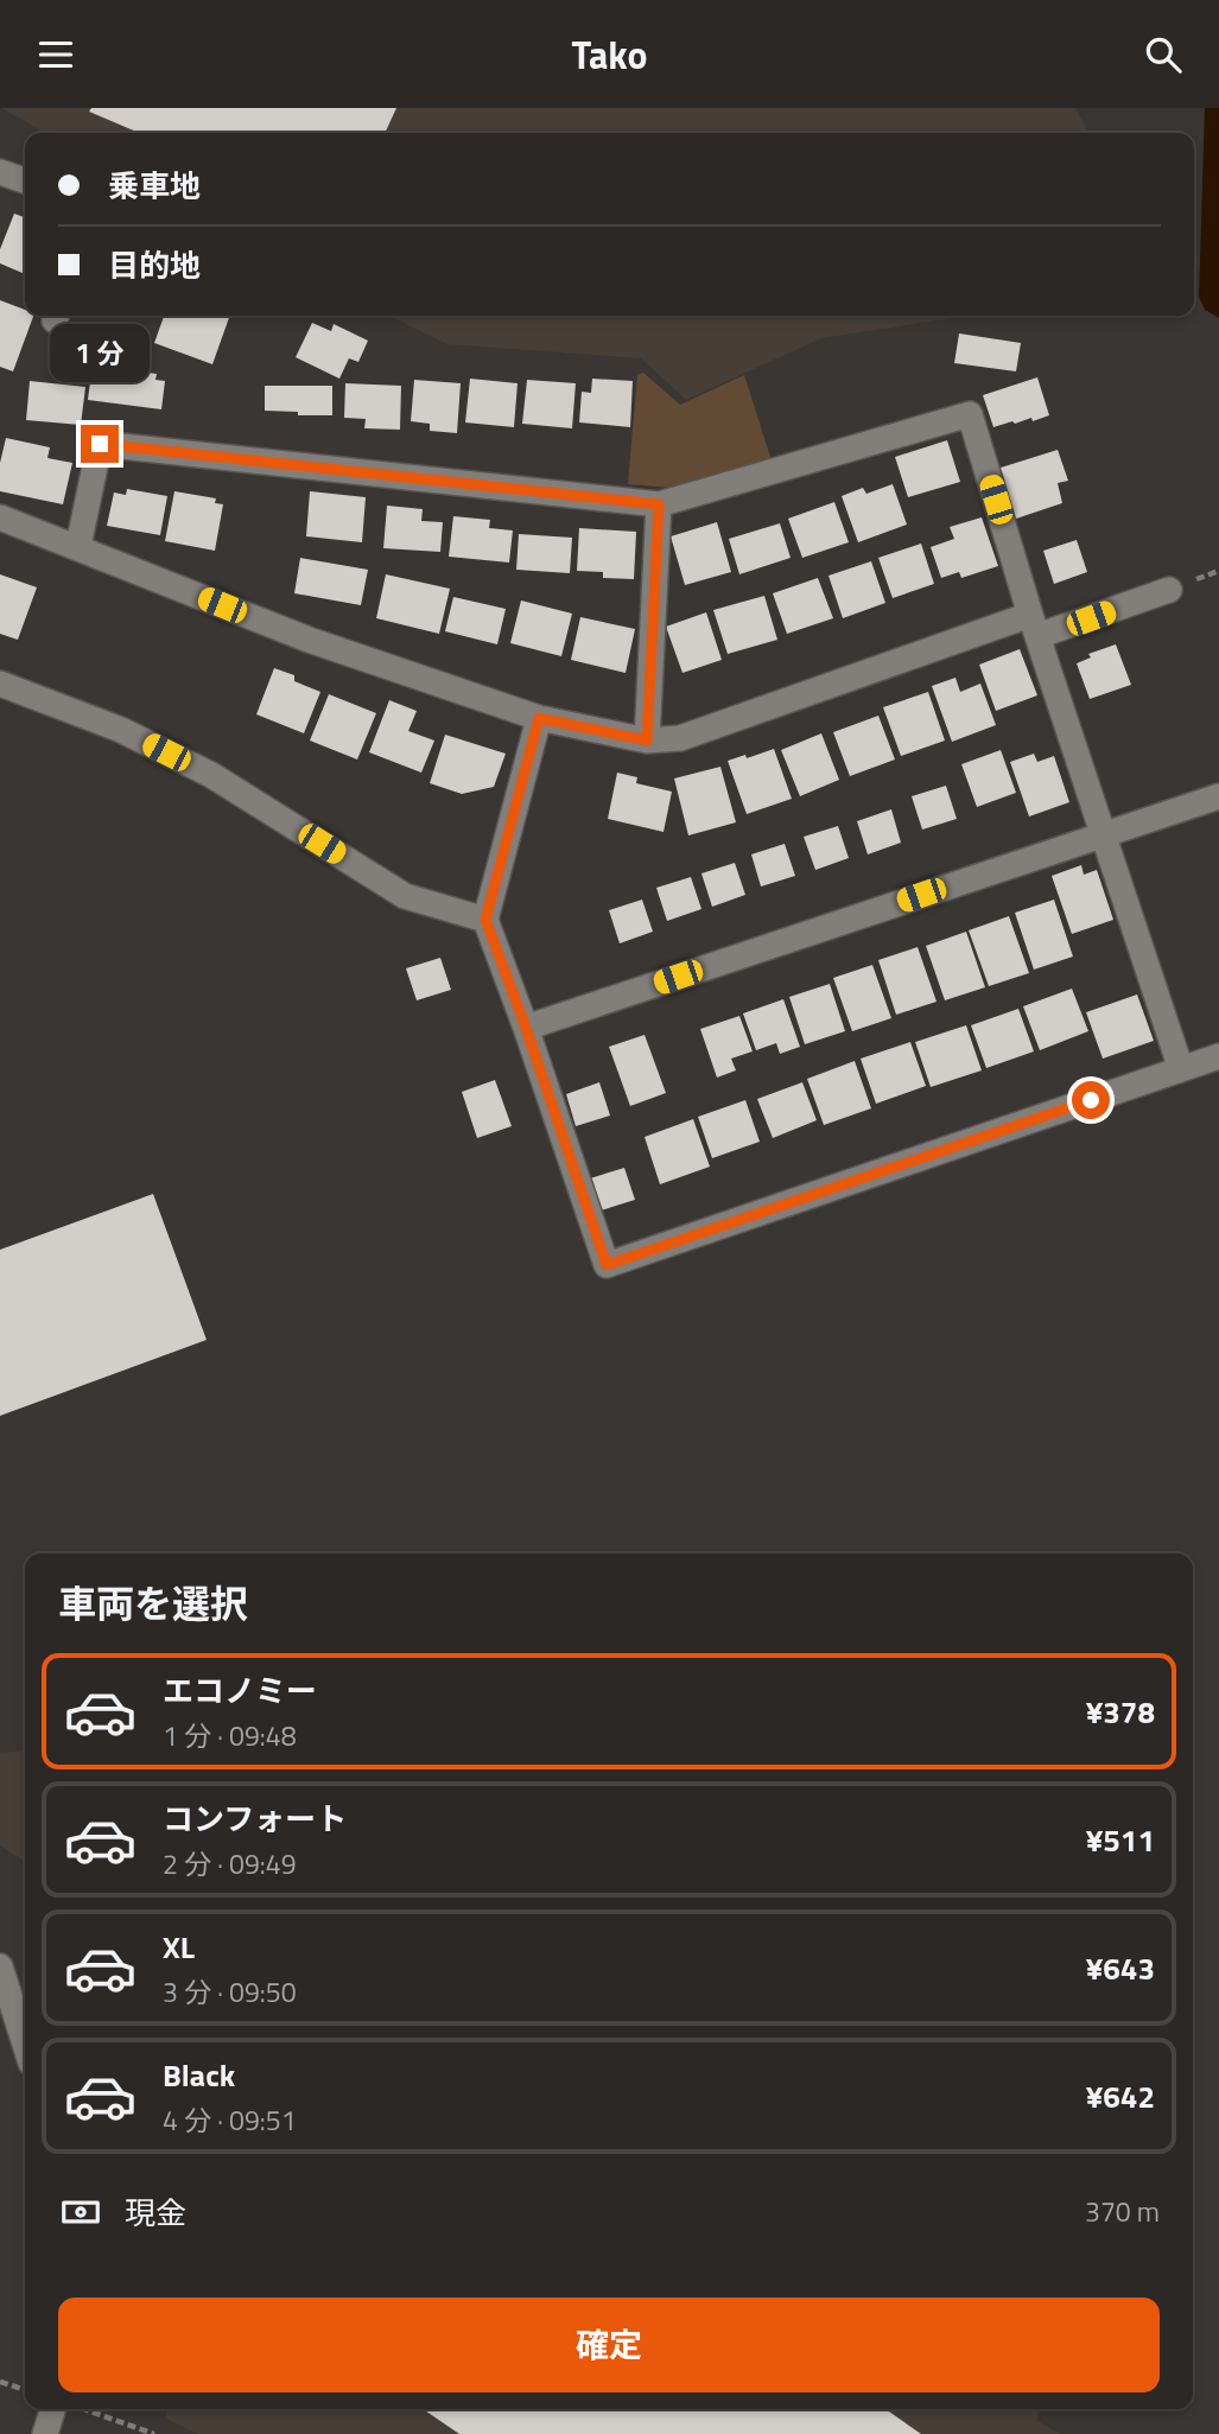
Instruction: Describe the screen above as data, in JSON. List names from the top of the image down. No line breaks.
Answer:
{"page":{"header":"Tako","banner":["乗車地","目的地"],"bubble":"1 分","heading":"車両を選択","list":[{"name":"エコノミー","note":"1 分 · 09:48","value":"¥378"},{"name":"コンフォート","note":"2 分 · 09:49","value":"¥511"},{"name":"XL","note":"3 分 · 09:50","value":"¥643"},{"name":"Black","note":"4 分 · 09:51","value":"¥642"}],"pay":["現金","370 m"],"buttons":"確定"}}
